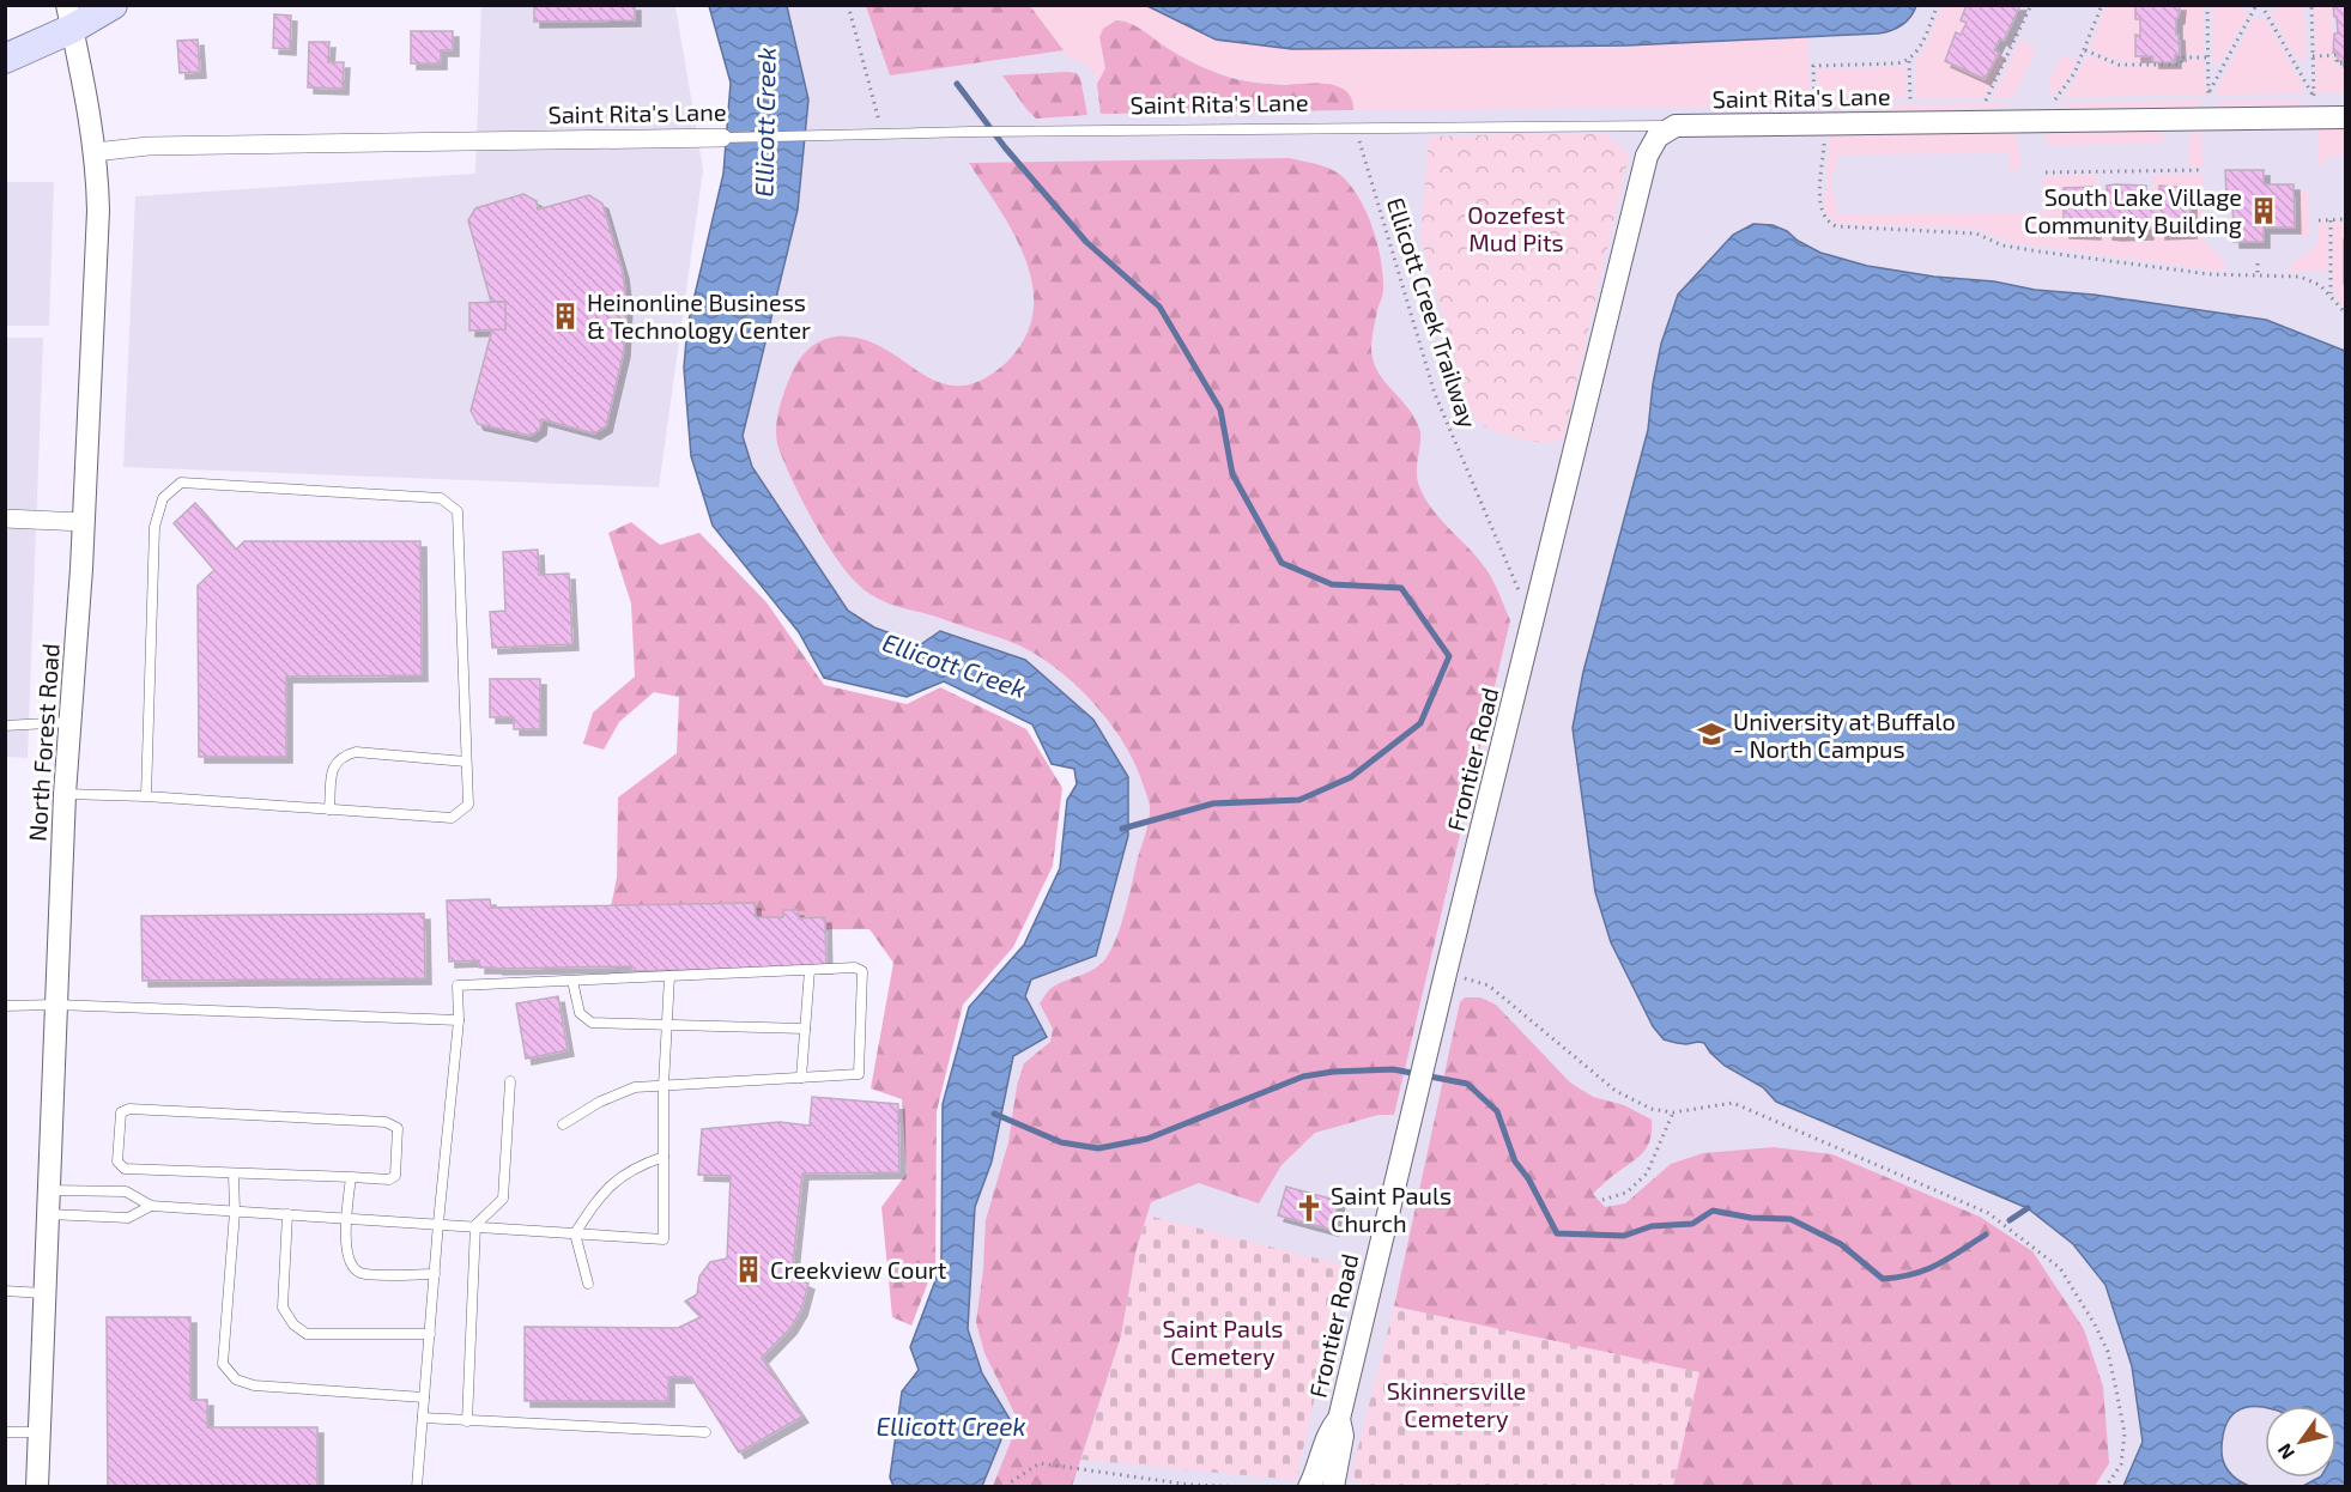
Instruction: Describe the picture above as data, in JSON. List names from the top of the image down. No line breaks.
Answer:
{"streets":{"street":["Saint Rita's Lane","North Forest Road","Frontier Road"],"path":["Ellicott Creek Trailway"]},"crossings":[["Saint Rita's Lane","Ellicott Creek Trailway"],["Saint Rita's Lane","North Forest Road"],["Saint Rita's Lane","Frontier Road"],["Ellicott Creek Trailway","Frontier Road"]],"water":["Ellicott Creek"],"parks":["Oozefest Mud Pits","Saint Pauls Cemetery","Skinnersville Cemetery"],"places":{"building":["South Lake Village Community Building","Heinonline Business & Technology Center","Creekview Court"],"school or university":["University at Buffalo - North Campus"],"church":["Saint Pauls Church"]},"north":"bottom left"}
